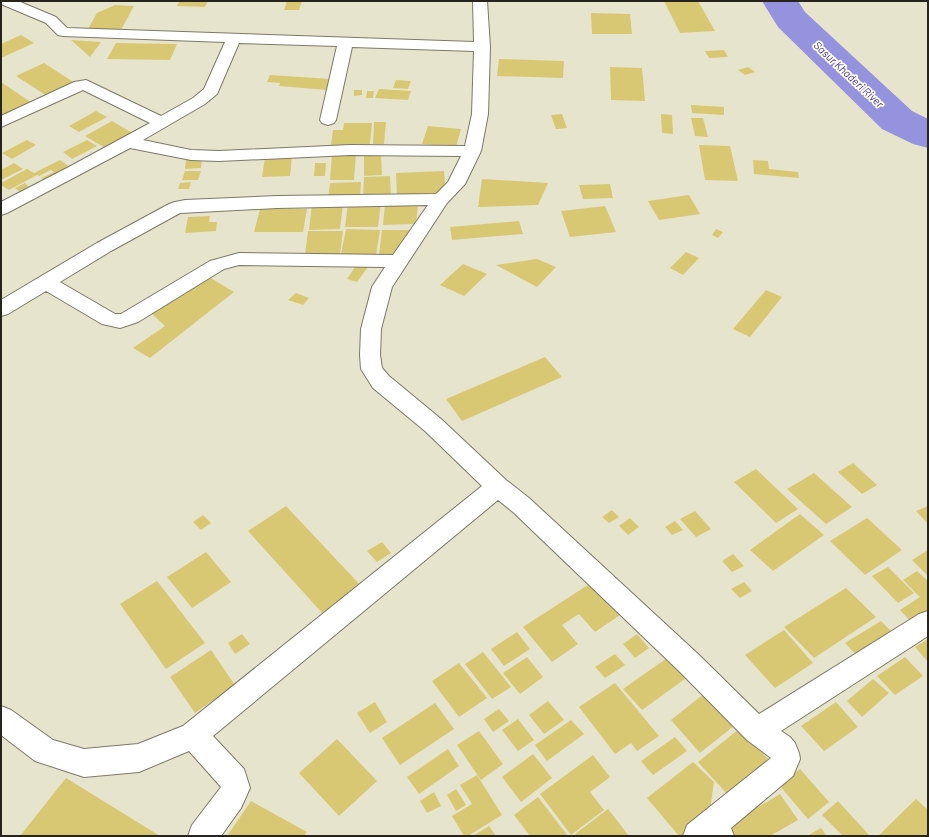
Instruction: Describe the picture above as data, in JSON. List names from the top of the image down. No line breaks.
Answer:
{"water":["Sasur Khaderi River"]}
